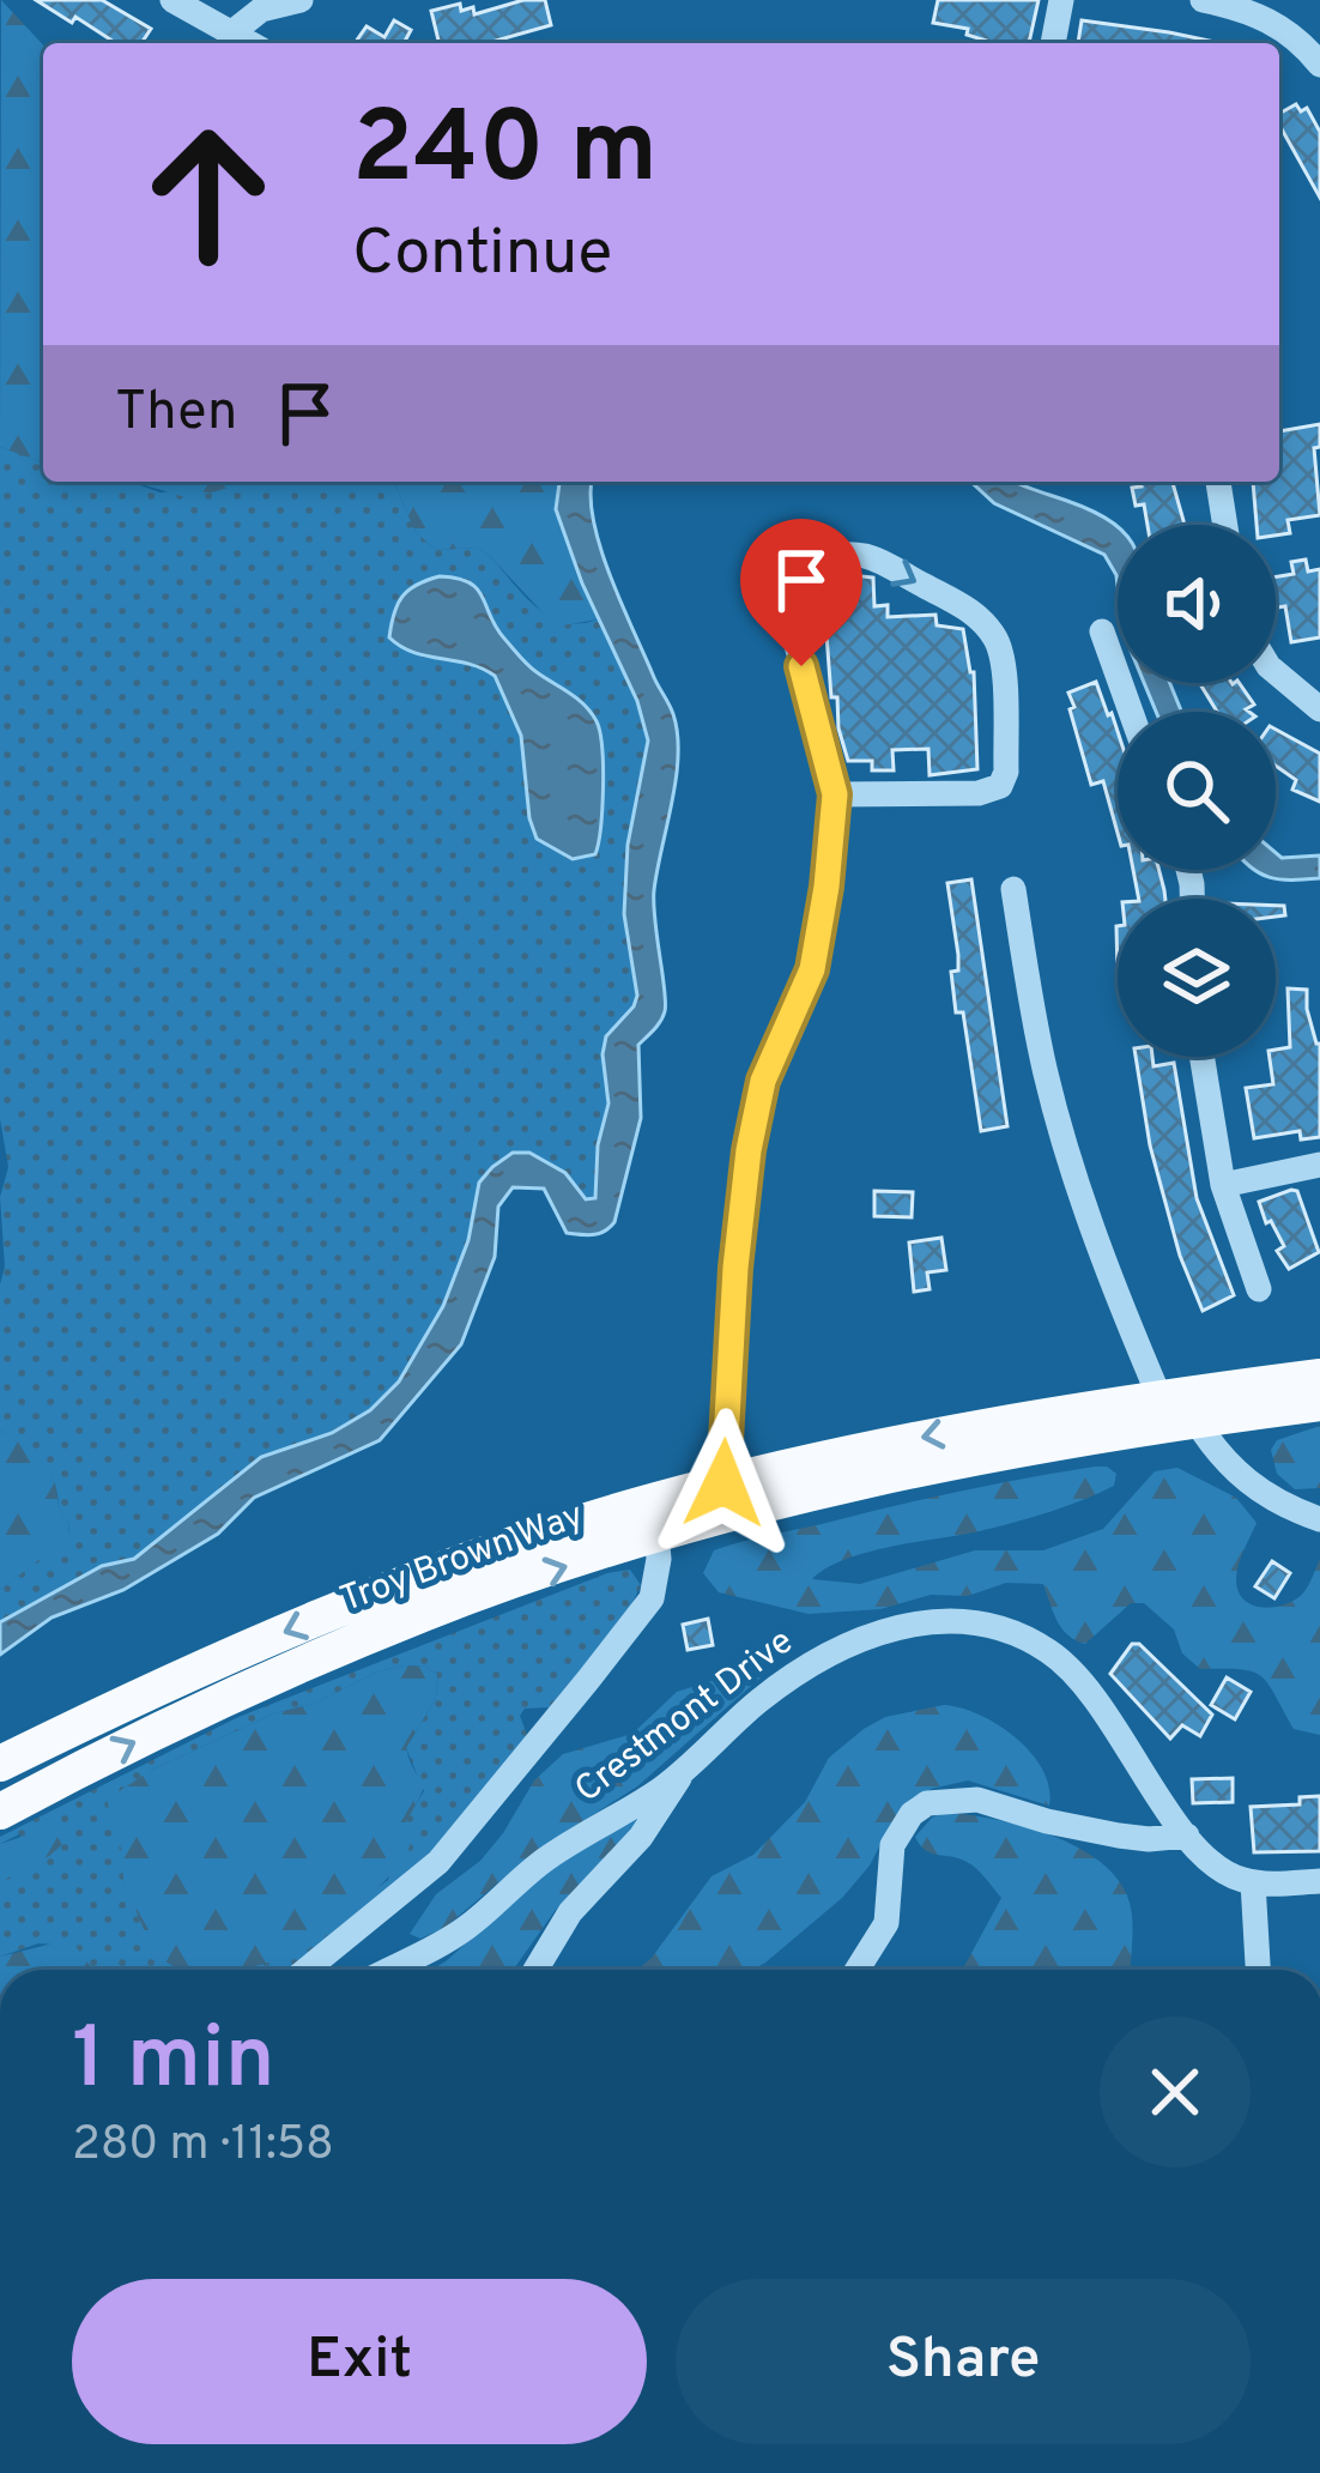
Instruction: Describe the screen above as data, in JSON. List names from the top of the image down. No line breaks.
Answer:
{"streets":{"main road":["Troy Brown Way"],"street":["Crestmont Drive"]},"crossings":[["Troy Brown Way","Crestmont Drive"]],"page":{"turn":["240 m","Continue"],"then":"Then","heading":["1 min","280 m · 11:58"],"buttons":["Exit","Share"]}}
